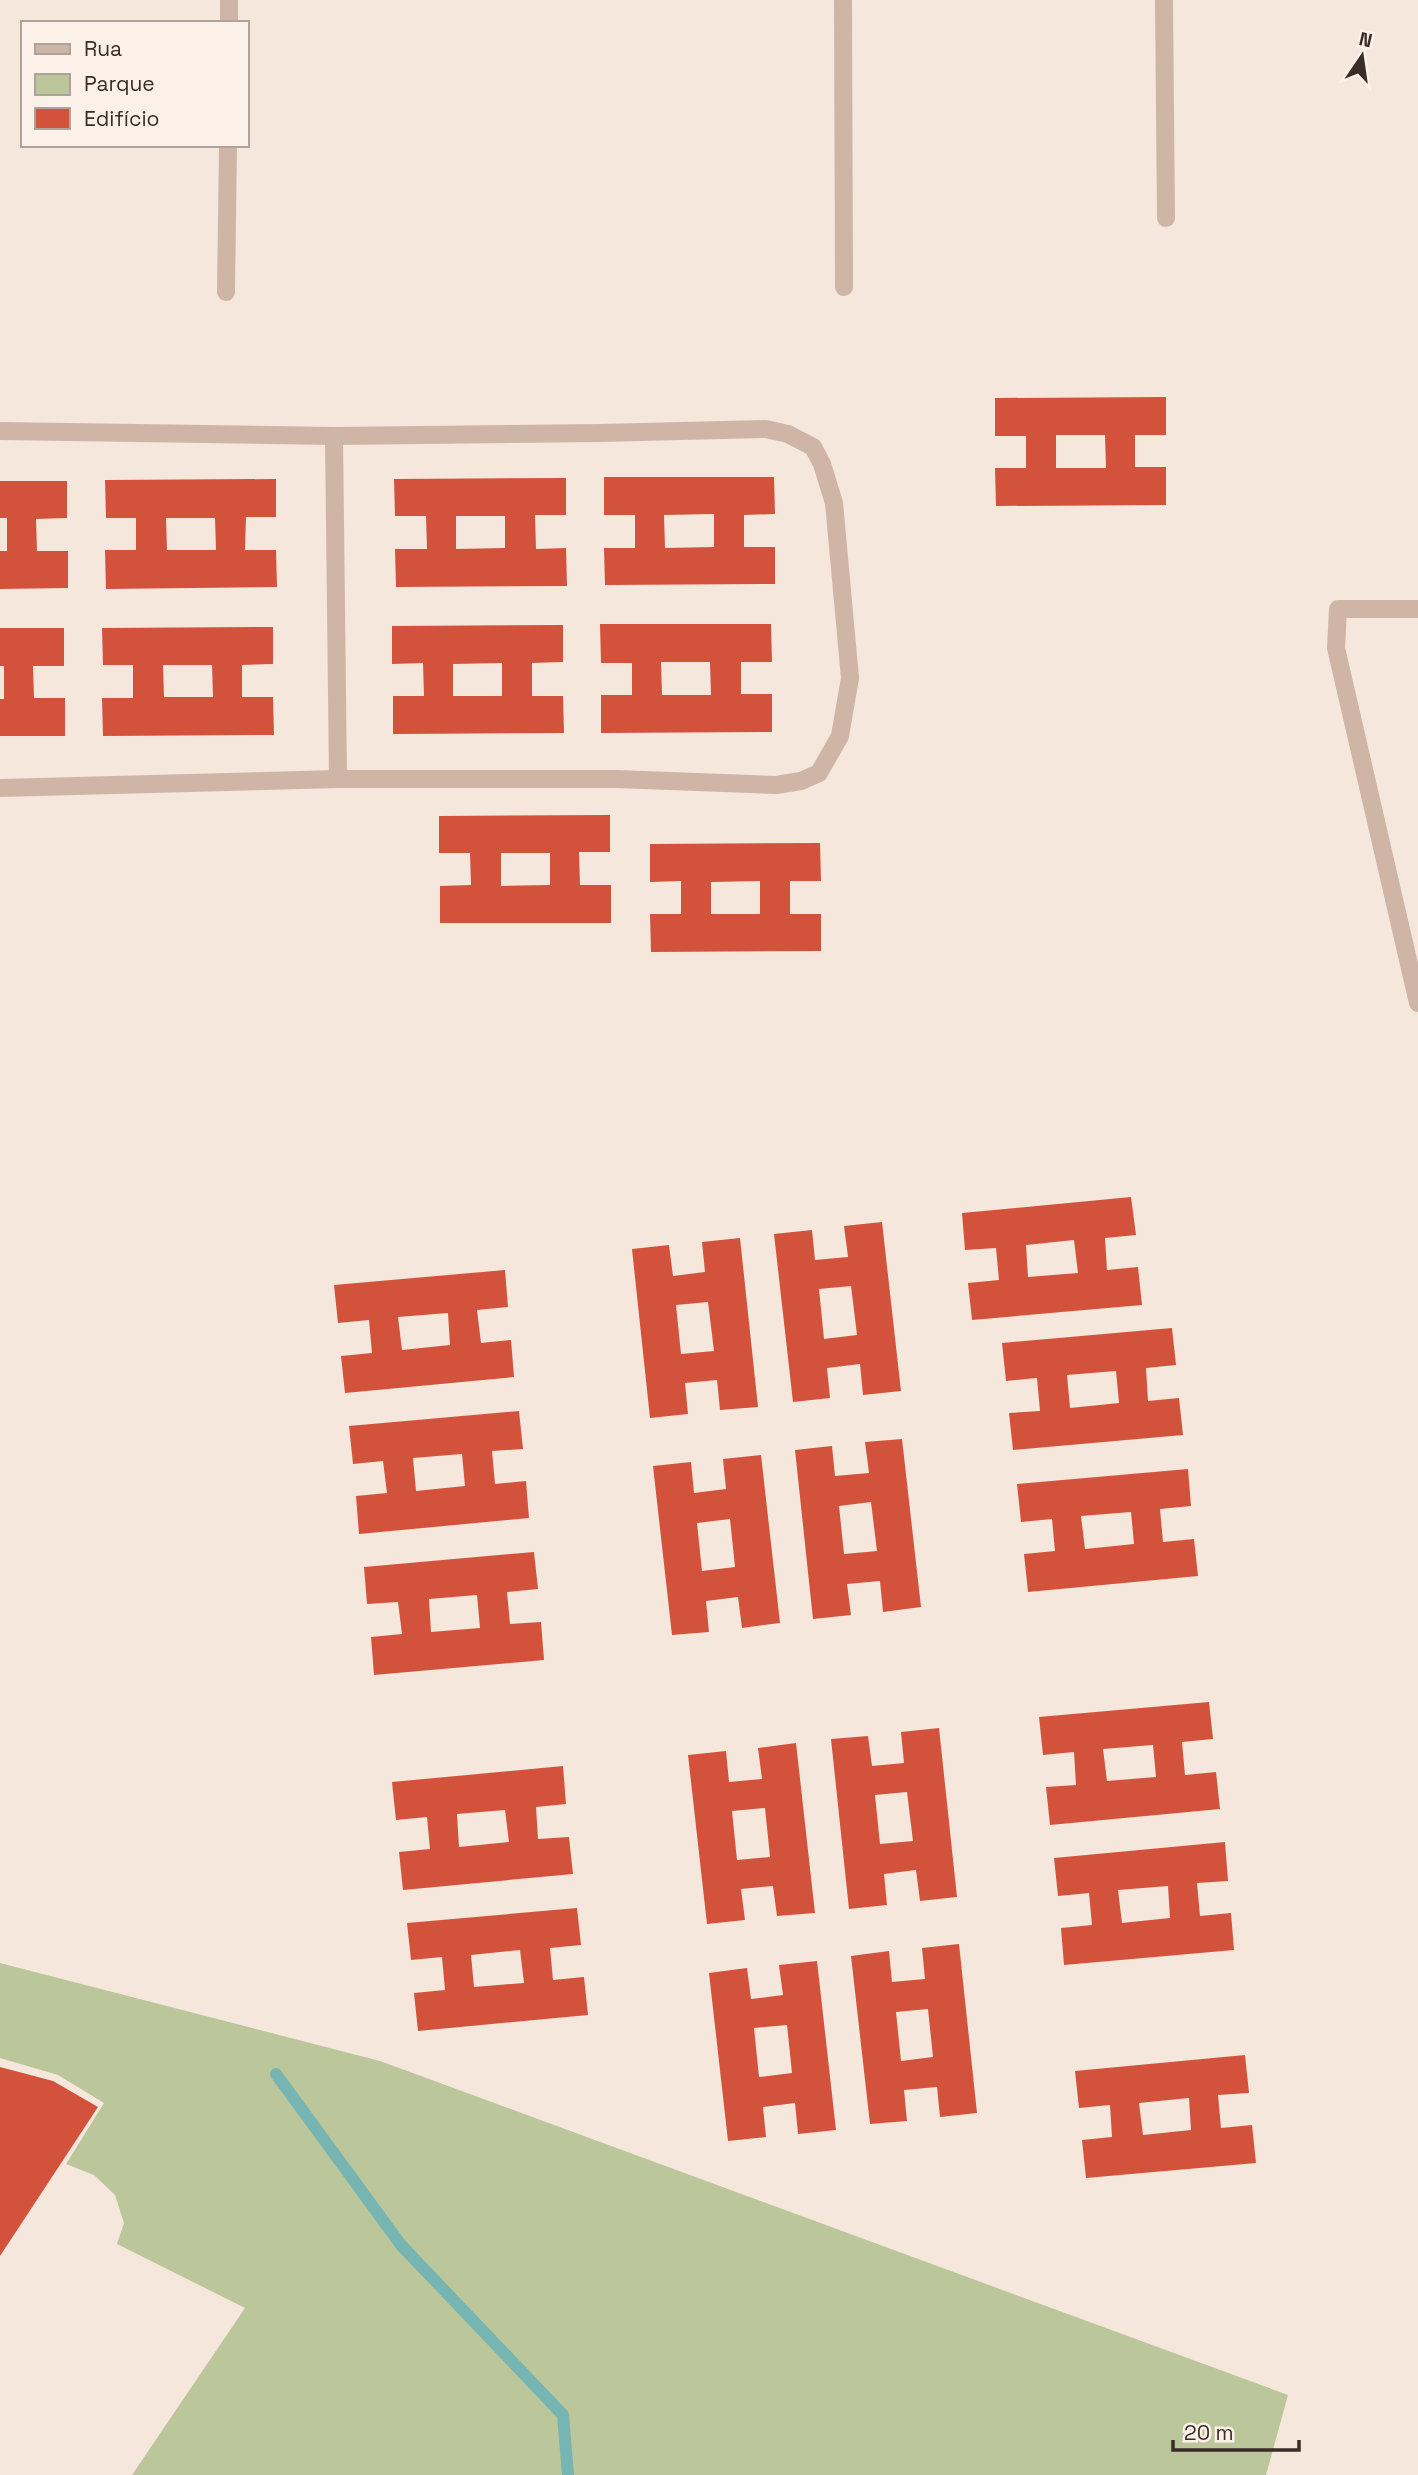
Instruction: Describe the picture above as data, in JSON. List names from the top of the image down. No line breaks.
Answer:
{"legend":["Rua","Parque","Edifício"],"scale_bar":"20 m","north":"top"}
